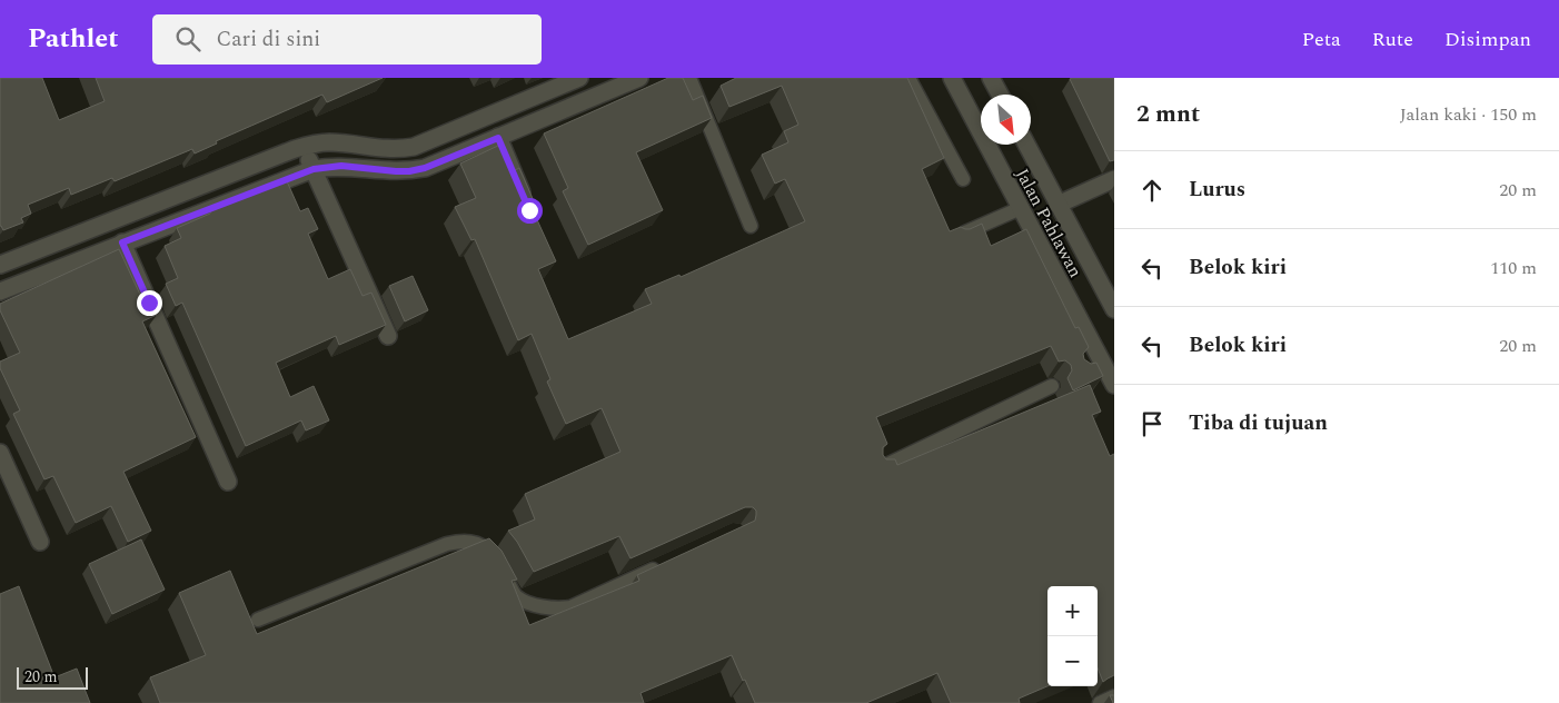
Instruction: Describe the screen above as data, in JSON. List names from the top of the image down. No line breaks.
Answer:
{"streets":{"street":["Jalan Pahlawan"]},"scale_bar":"20 m","north":"bottom right","page":{"header":"Pathlet","search":"Cari di sini","nav":["Peta","Rute","Disimpan"],"heading":["2 mnt","Jalan kaki · 150 m"],"list":[["Lurus","20 m"],["Belok kiri","110 m"],["Belok kiri","20 m"],"Tiba di tujuan"],"map_buttons":["+","−"],"scale":"20 m"}}
